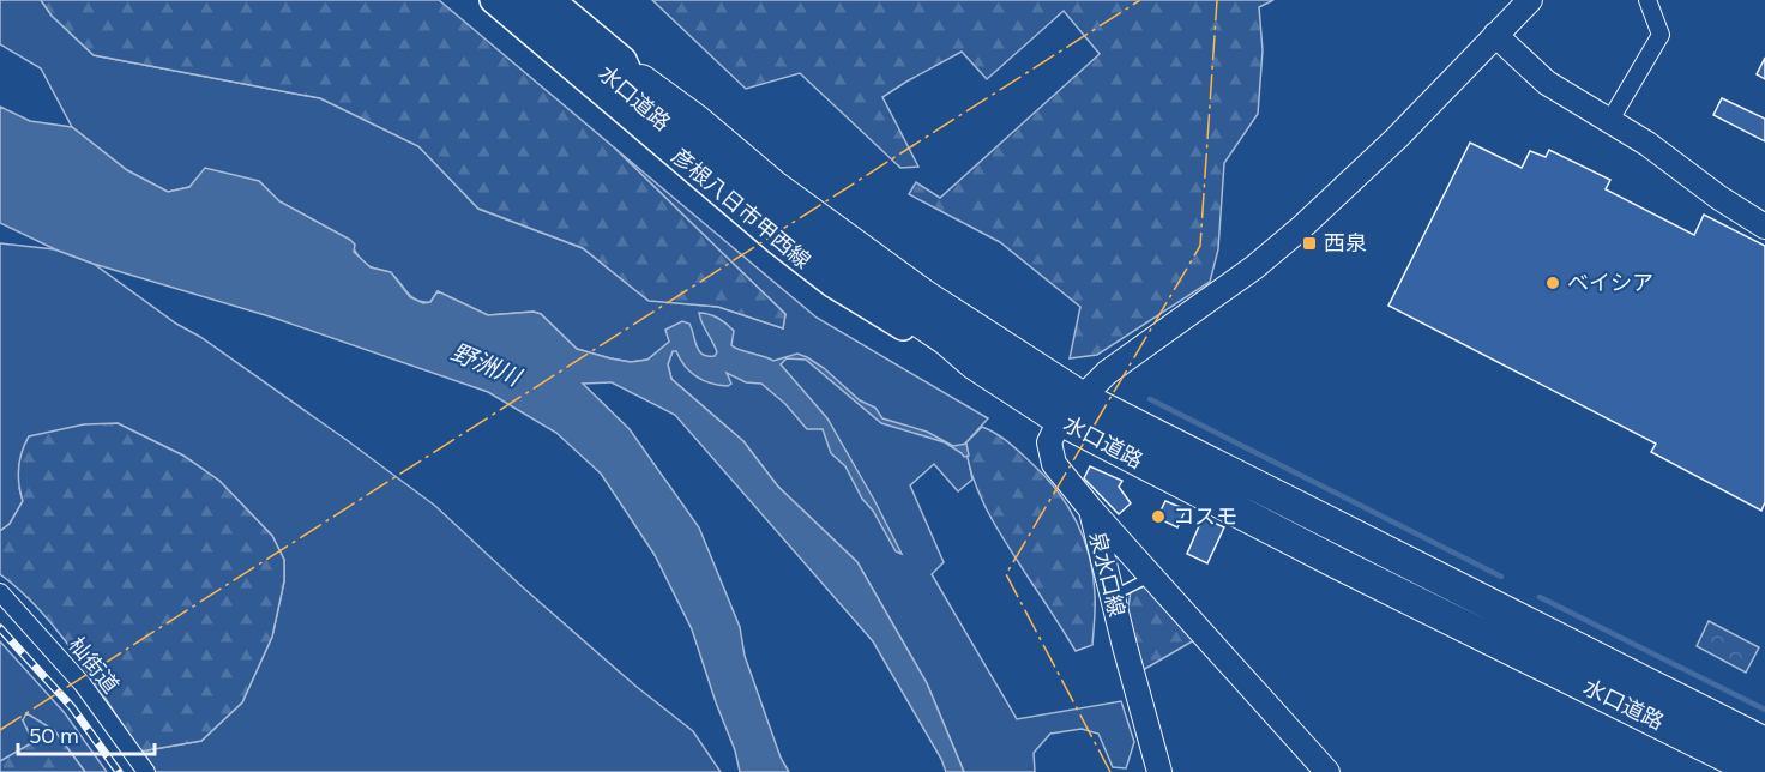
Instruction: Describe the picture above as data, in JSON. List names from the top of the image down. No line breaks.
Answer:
{"streets":{"highway":["水口道路"],"main road":["彦根八日市甲西線"],"street":["泉水口線","杣街道"]},"crossings":[["水口道路","彦根八日市甲西線"],["水口道路","泉水口線"]],"water":["野洲川"],"places":{"transit":["西泉"],"other":["ベイシア","コスモ"]},"scale_bar":"50 m"}
